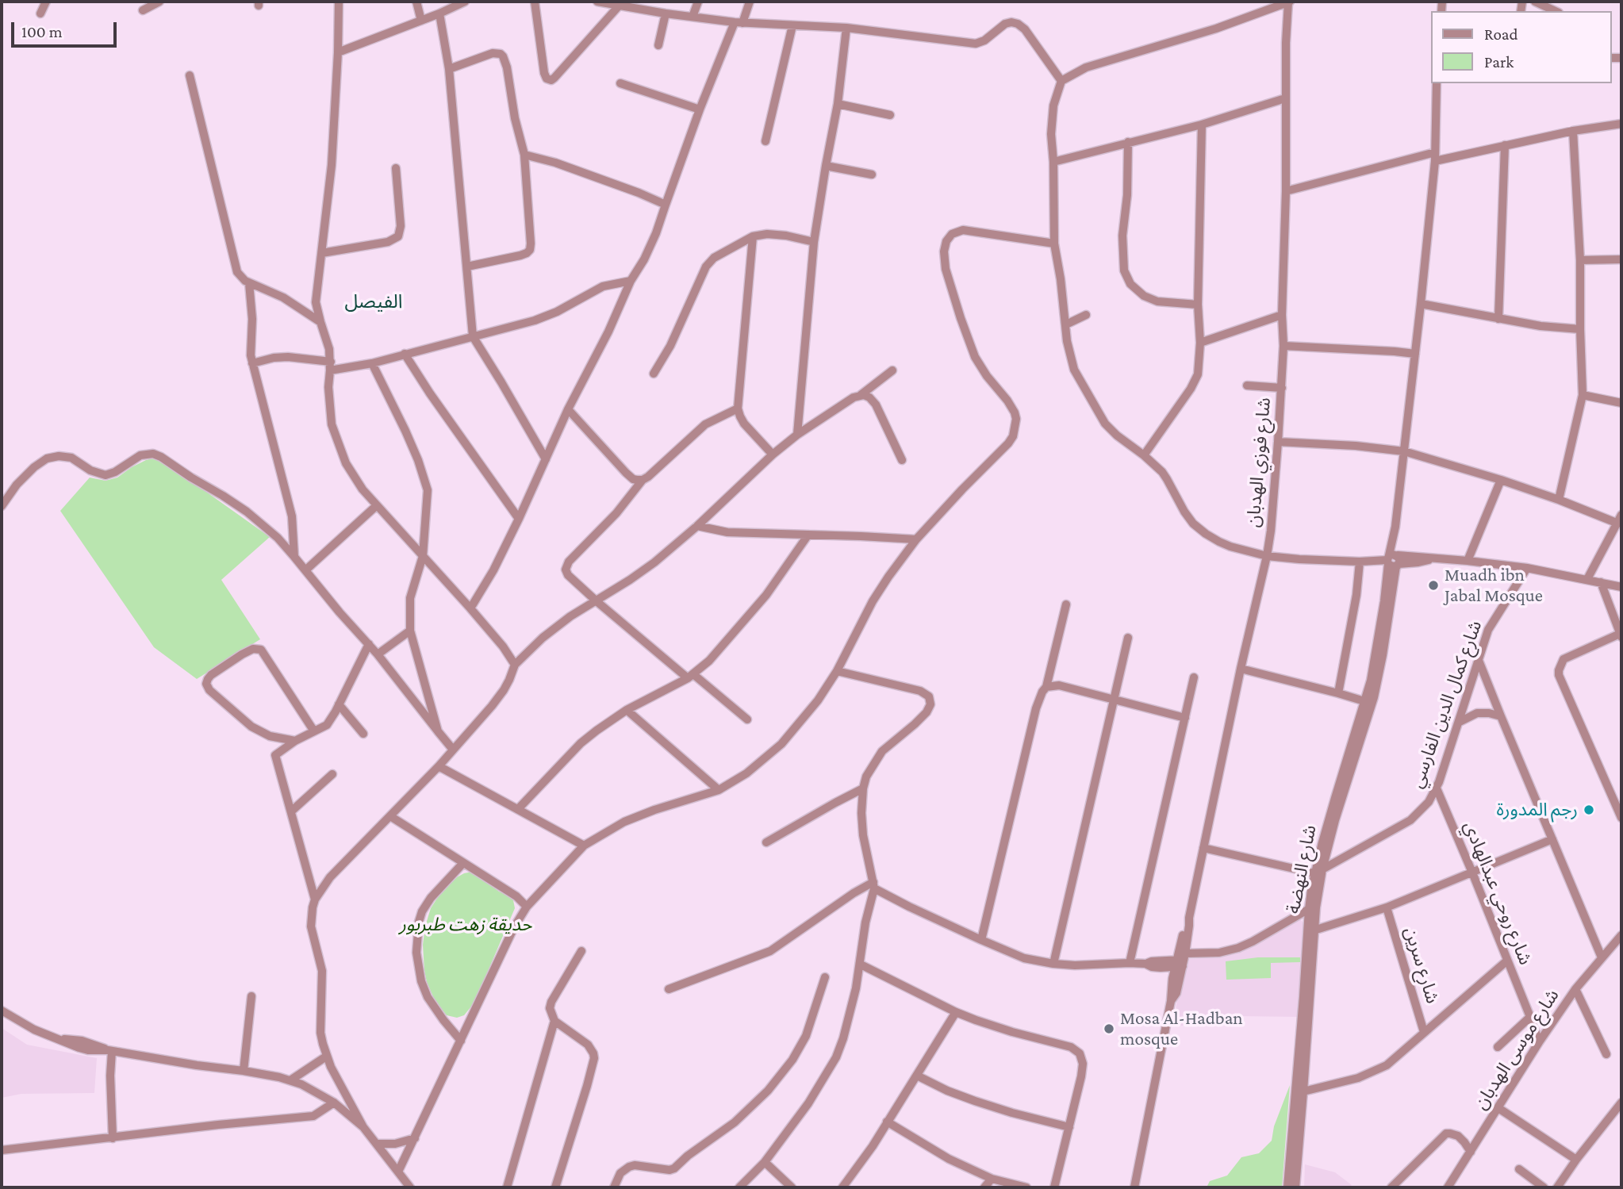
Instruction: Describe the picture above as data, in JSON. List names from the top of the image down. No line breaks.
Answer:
{"streets":{"street":["شارع فوزي الهدبان","شارع كمال الدين الفارسي","شارع النهضة","شارع روحي عبدالهادي","شارع سرين","شارع موسى الهدبان"]},"crossings":[["شارع كمال الدين الفارسي","شارع النهضة"],["شارع كمال الدين الفارسي","شارع روحي عبدالهادي"],["شارع روحي عبدالهادي","شارع موسى الهدبان"]],"districts":["الفيصل"],"parks":["حديقة زهت طبربور"],"places":["Muadh ibn Jabal Mosque","رجم المدورة","Mosa Al-Hadban mosque"],"legend":["Road","Park"],"scale_bar":"100 m"}
